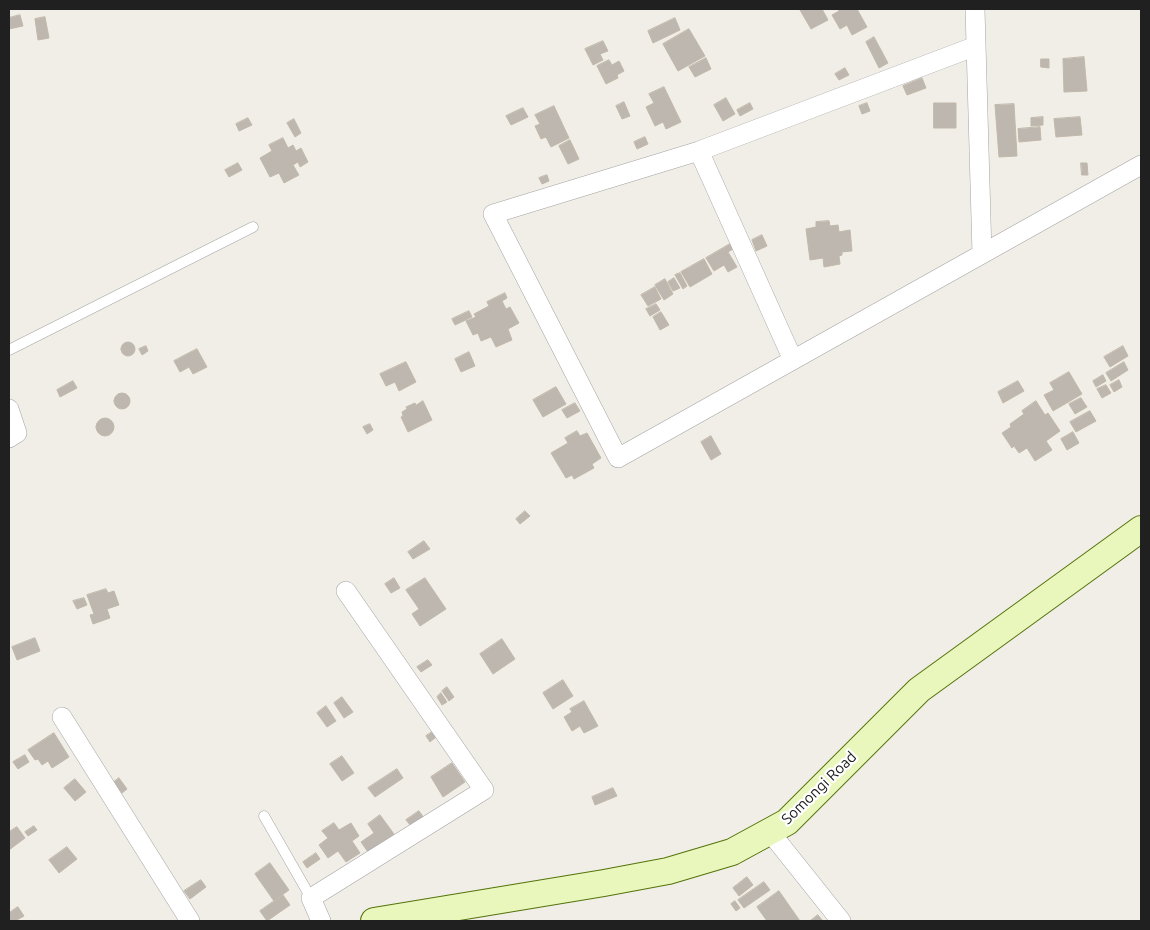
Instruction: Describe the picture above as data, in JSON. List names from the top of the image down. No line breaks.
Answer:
{"streets":{"street":["Somongi Road"]}}
